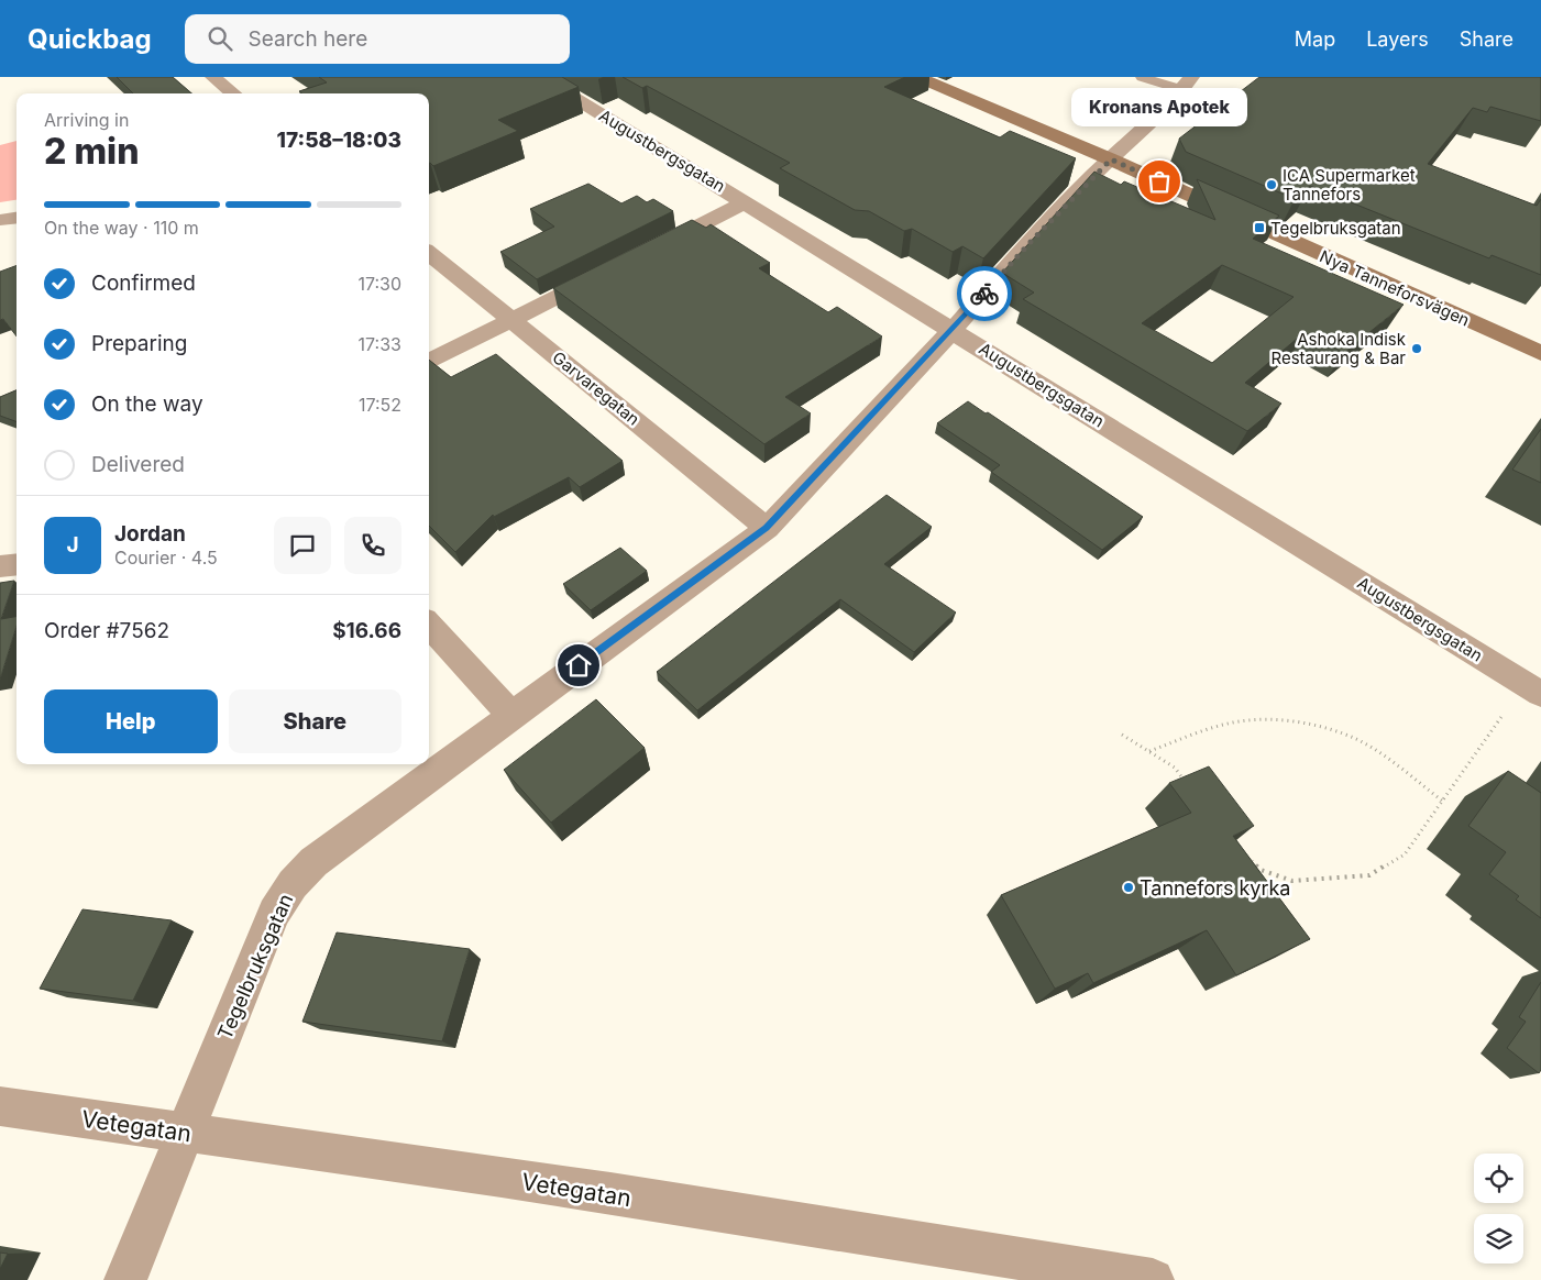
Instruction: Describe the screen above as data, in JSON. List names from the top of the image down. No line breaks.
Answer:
{"streets":{"main road":["Nya Tanneforsvägen"],"street":["Augustbergsgatan","Garvaregatan","Tegelbruksgatan","Vetegatan"]},"crossings":[["Augustbergsgatan","Tegelbruksgatan"],["Nya Tanneforsvägen","Tegelbruksgatan"],["Garvaregatan","Tegelbruksgatan"],["Tegelbruksgatan","Vetegatan"]],"places":{"other":["Kronans Apotek","ICA Supermarket Tannefors","Ashoka Indisk Restaurang & Bar","Tannefors kyrka"],"transit":["Tegelbruksgatan"]},"page":{"header":"Quickbag","search":"Search here","nav":["Map","Layers","Share"],"bubble":"Kronans Apotek","heading":["2 min","Arriving in","17:58–18:03"],"panel":["Jordan","Courier · 4.5","Order #7562","$16.66"],"bar":"On the way · 110 m","list":[["Confirmed","17:30"],["Preparing","17:33"],["On the way","17:52"],"Delivered"],"round":"J","buttons":["Help","Share"]}}
